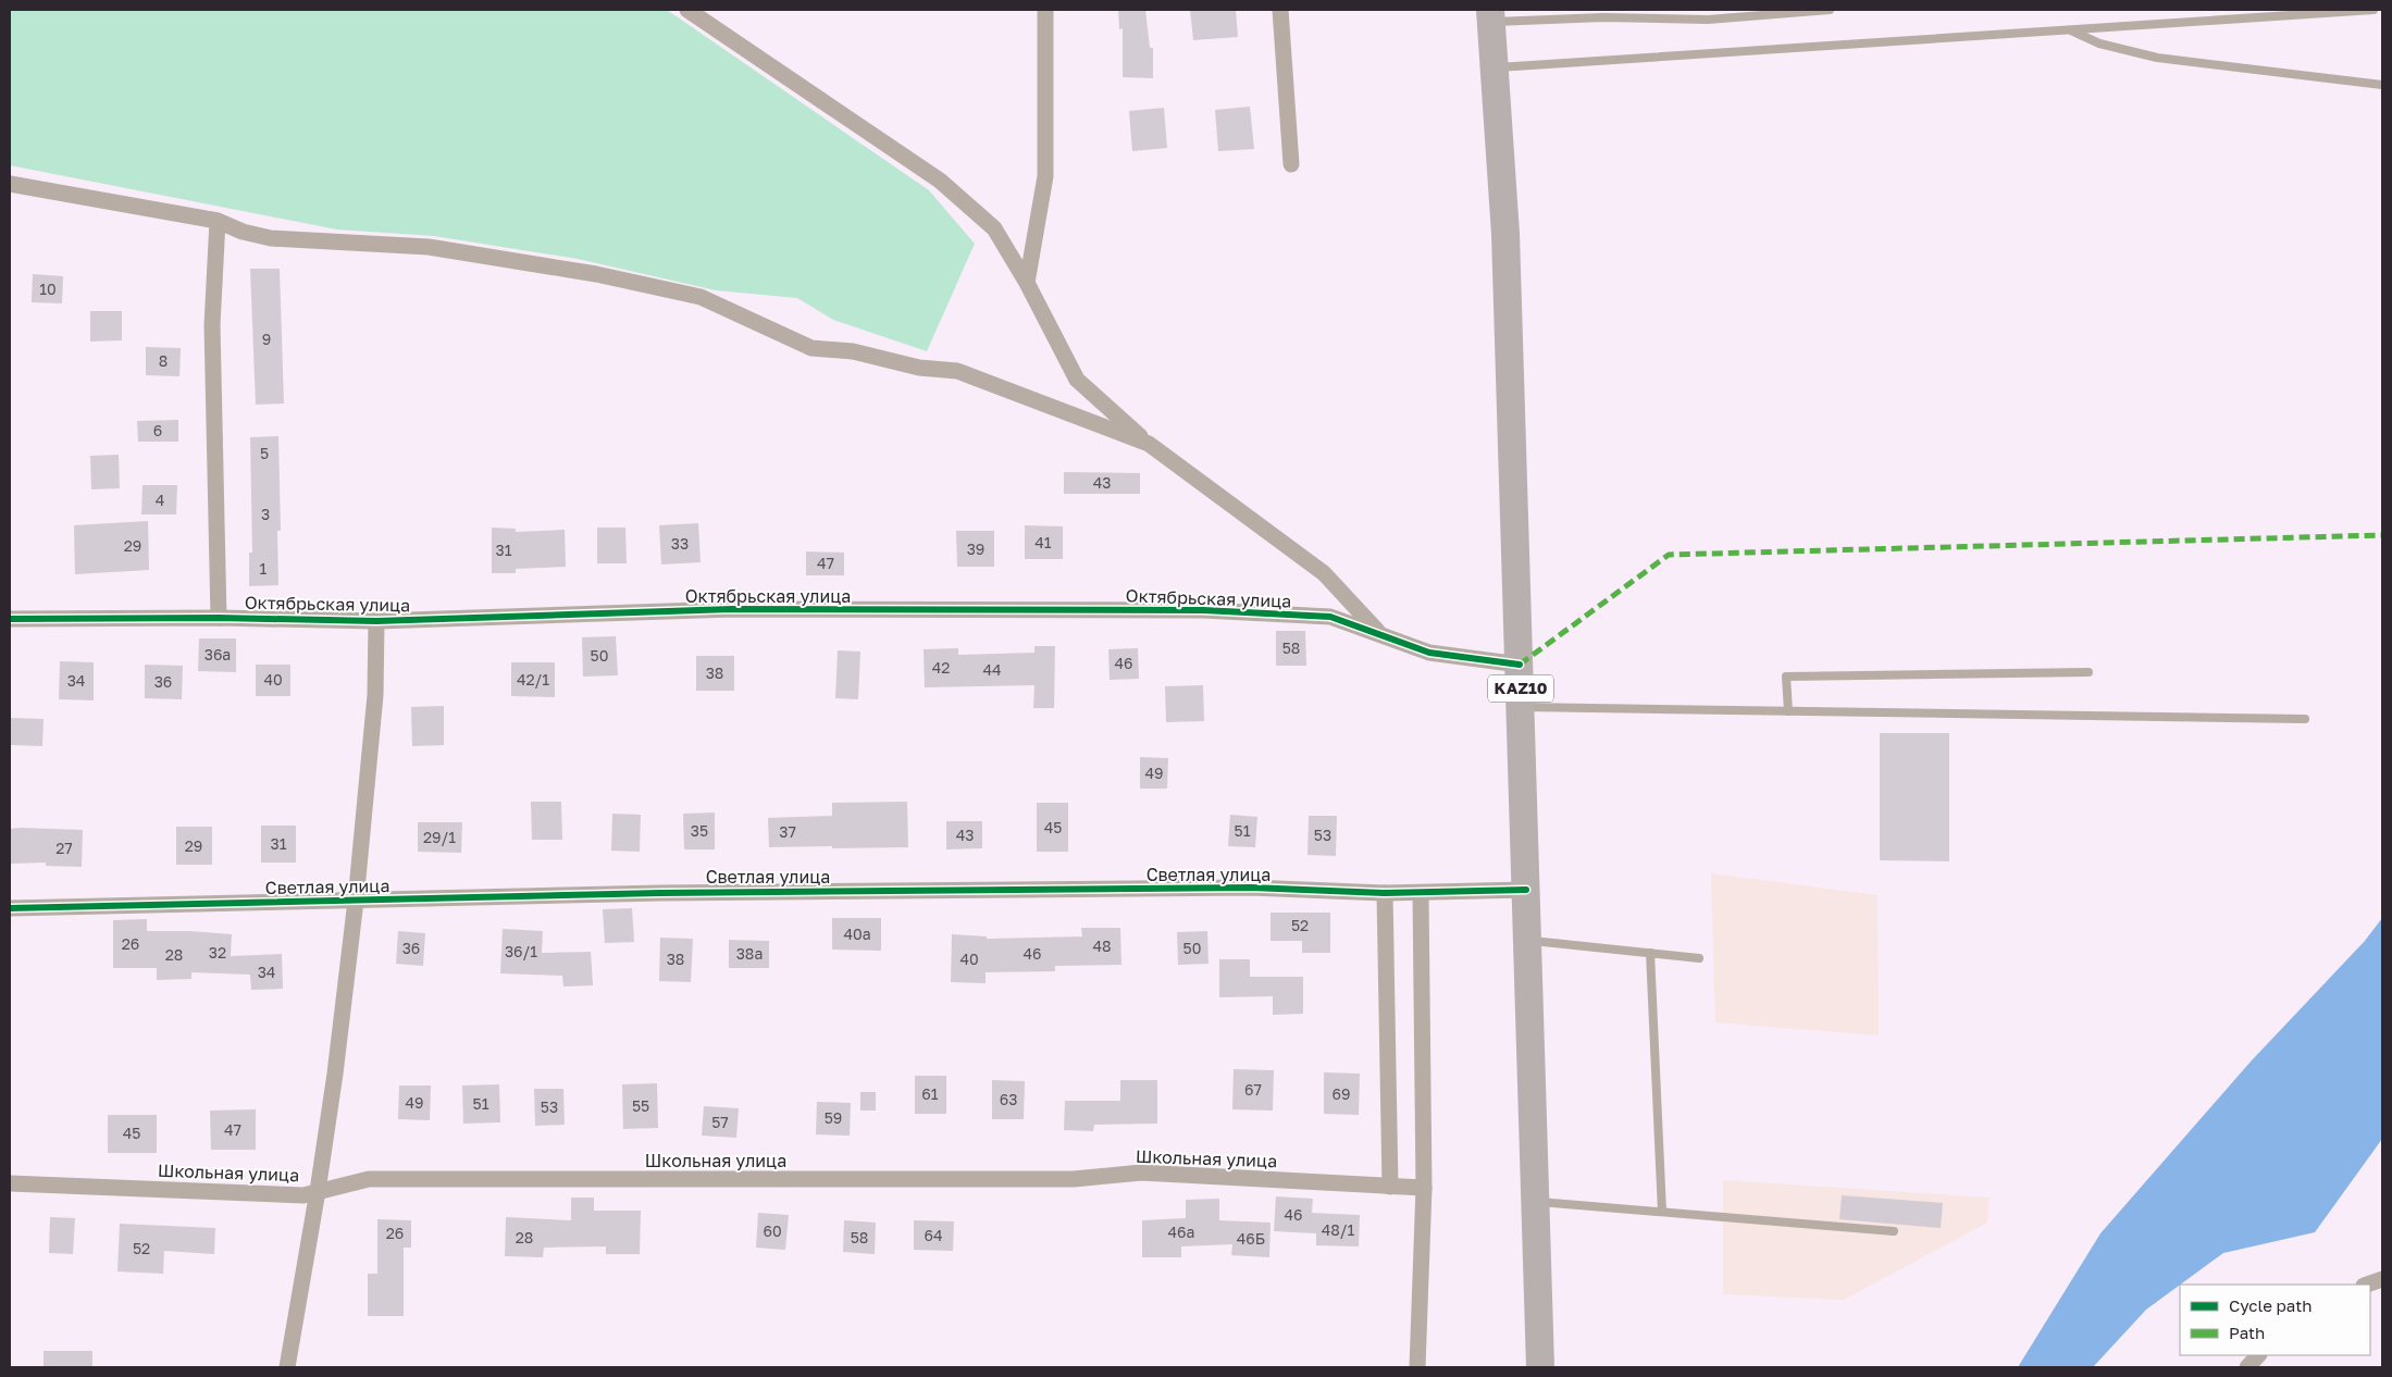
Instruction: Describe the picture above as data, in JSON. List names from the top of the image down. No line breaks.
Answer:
{"streets":{"highway":["KAZ10"],"street":["Октябрьская улица","Светлая улица","Школьная улица"]},"crossings":[["Октябрьская улица","KAZ10"],["KAZ10","Светлая улица"]],"house_numbers":["10","9","8","6","5","43","4","3","41","33","29","39","31","47","1","58","36а","50","46","42","44","38","40","42/1","34","36","49","45","35","51","37","43","53","29/1","31","29","27","52","40а","26","48","36","50","36/1","32","38а","46","28","38","40","34","67","61","69","63","49","51","55","53","59","57","47","45","46","48/1","60","46а","26","64","28","58","46Б","52"],"legend":["Cycle path","Path"]}
